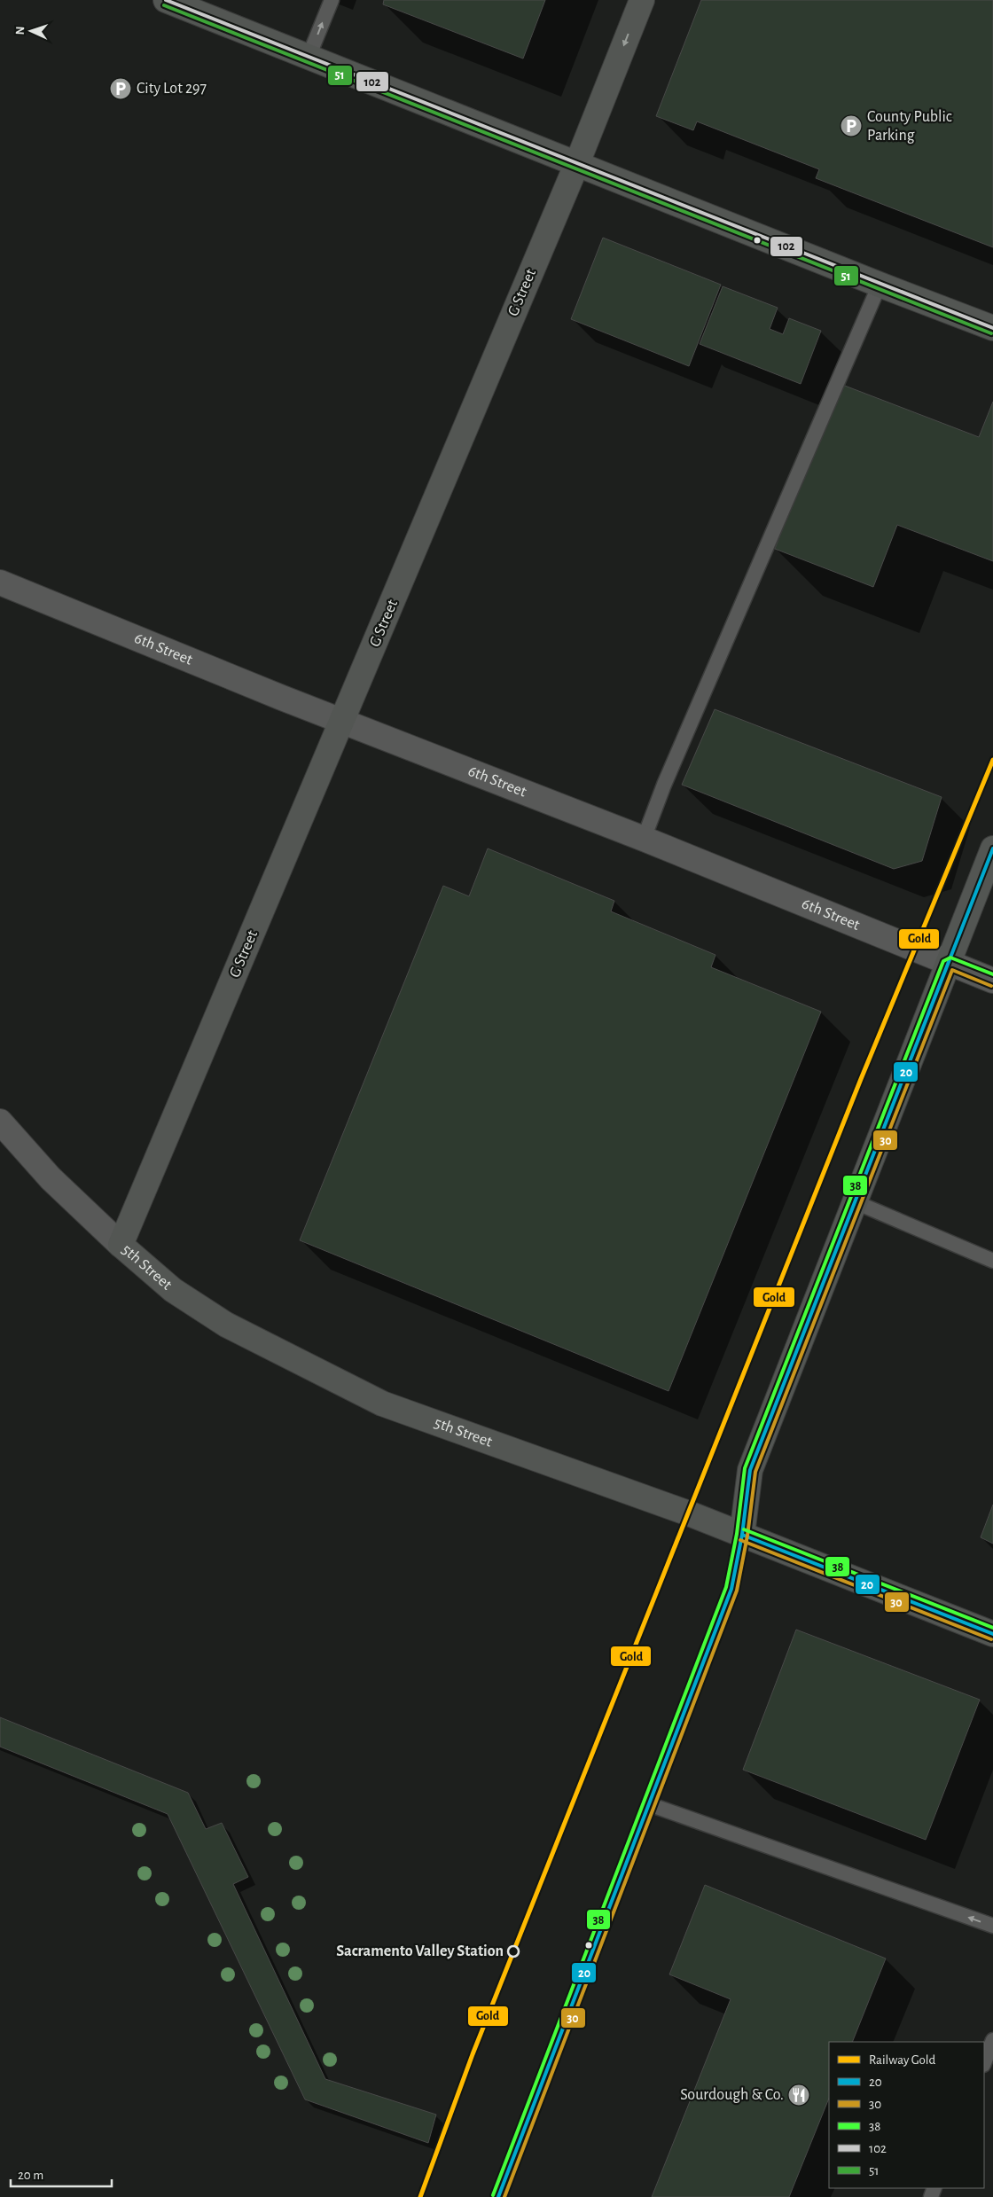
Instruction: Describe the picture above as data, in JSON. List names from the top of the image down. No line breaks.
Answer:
{"streets":{"main road":["G Street","5th Street"],"street":["6th Street"]},"crossings":[["G Street","6th Street"],["G Street","5th Street"]],"places":{"parking":["City Lot 297","County Public Parking"],"other":["Sacramento Valley Station"],"restaurant":["Sourdough & Co."]},"lines":["transit line 102","transit line 51","rail line Gold","transit line 20","transit line 38","transit line 30"],"legend":["Railway Gold","20","30","38","102","51"],"scale_bar":"20 m","north":"left"}
